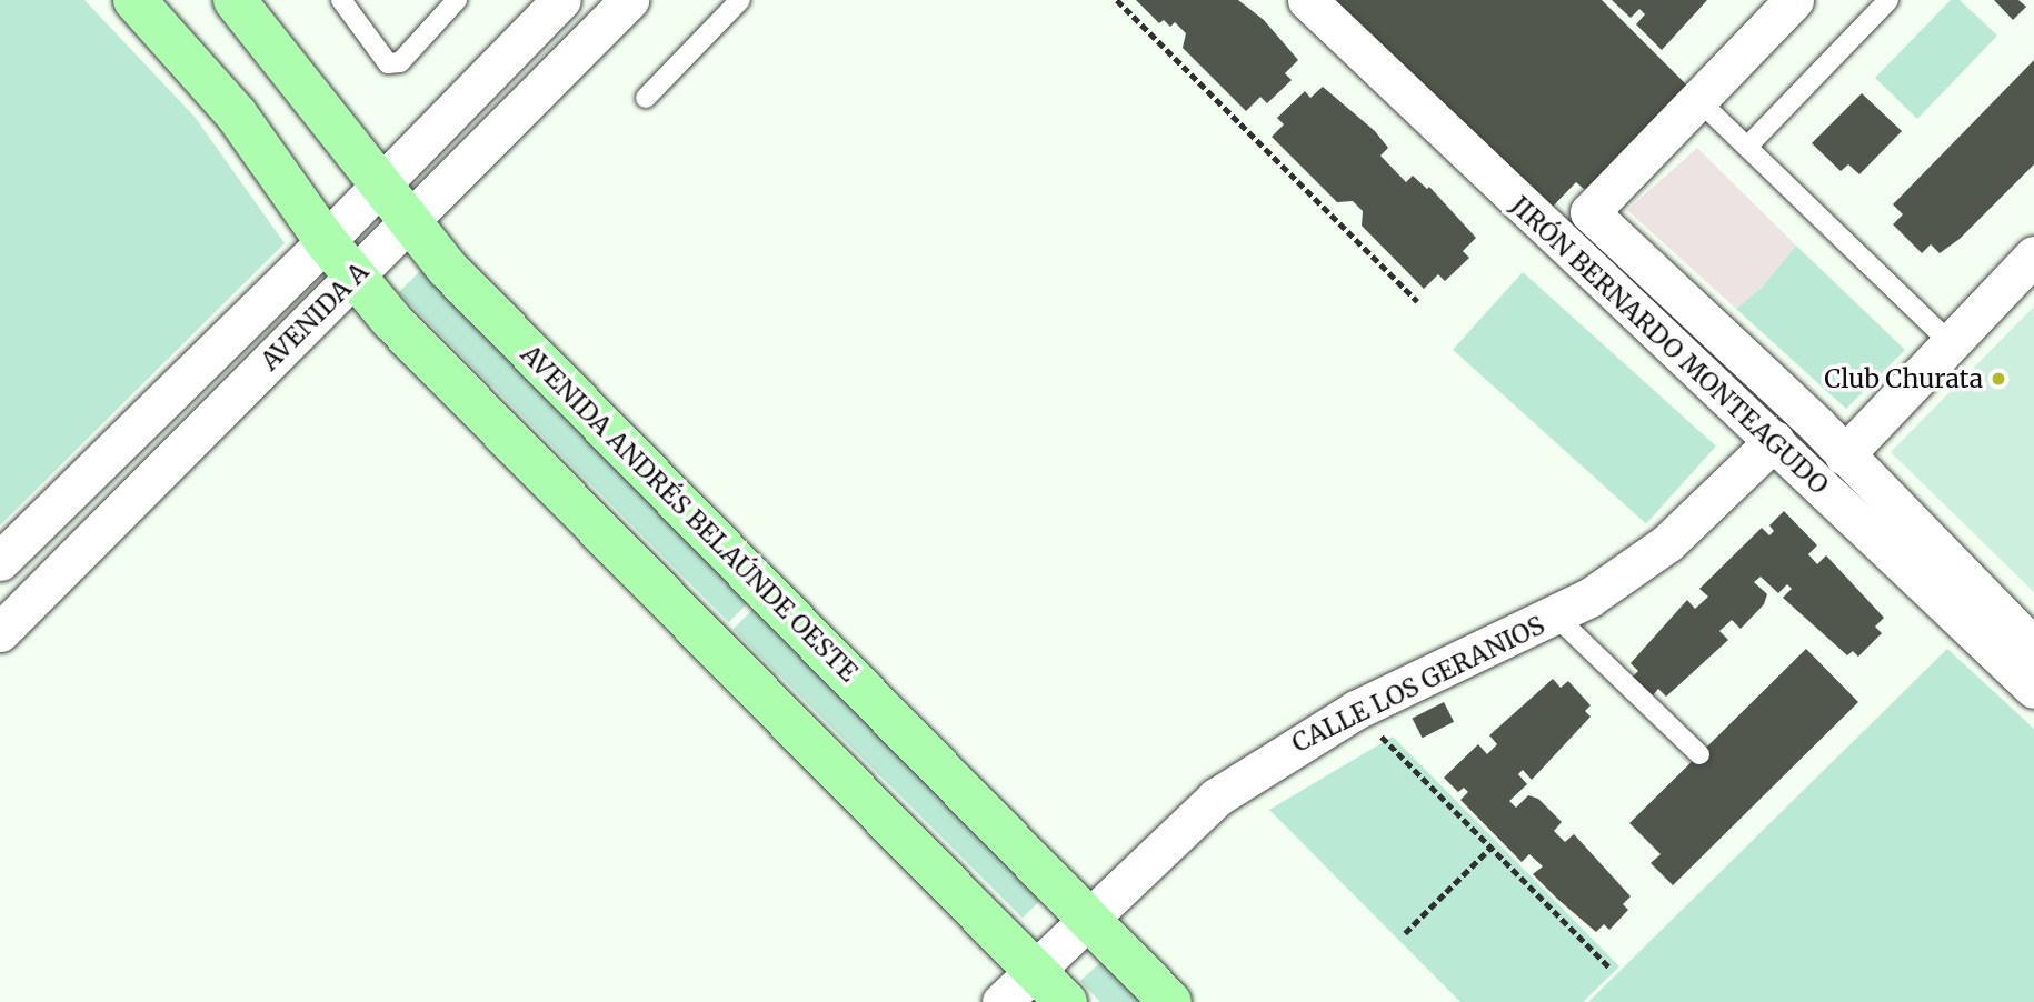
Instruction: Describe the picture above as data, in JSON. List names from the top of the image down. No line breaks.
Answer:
{"streets":{"street":["AVENIDA A","JIRÓN BERNARDO MONTEAGUDO","AVENIDA ANDRÉS BELAÚNDE OESTE","CALLE LOS GERANIOS"]},"crossings":[["AVENIDA A","AVENIDA ANDRÉS BELAÚNDE OESTE"],["JIRÓN BERNARDO MONTEAGUDO","CALLE LOS GERANIOS"],["AVENIDA ANDRÉS BELAÚNDE OESTE","CALLE LOS GERANIOS"]],"places":["Club Churata"]}
